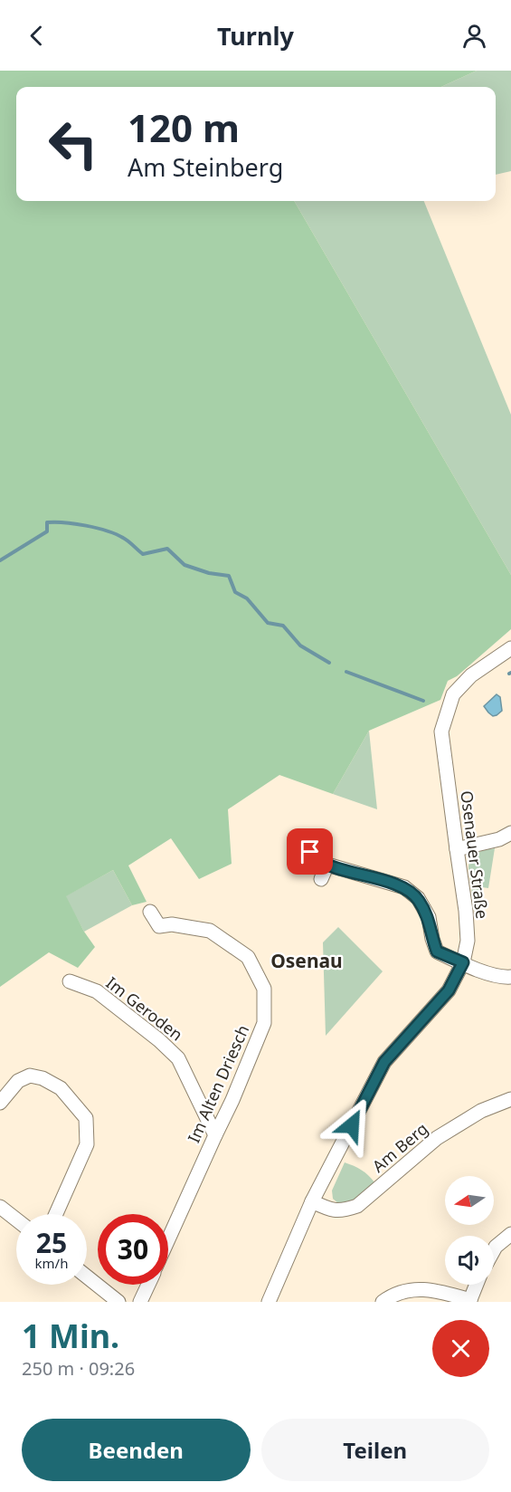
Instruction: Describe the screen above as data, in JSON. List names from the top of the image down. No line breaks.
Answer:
{"streets":{"street":["Osenauer Straße","Im Geroden","Im Alten Driesch","Am Berg"]},"crossings":[["Osenauer Straße","Am Berg"],["Im Geroden","Im Alten Driesch"]],"districts":["Osenau"],"north":"left","page":{"header":"Turnly","turn":["120 m","Am Steinberg"],"speed":"25 km/h","limit":"30","heading":["1 Min.","250 m · 09:26"],"buttons":["Beenden","Teilen"]}}
